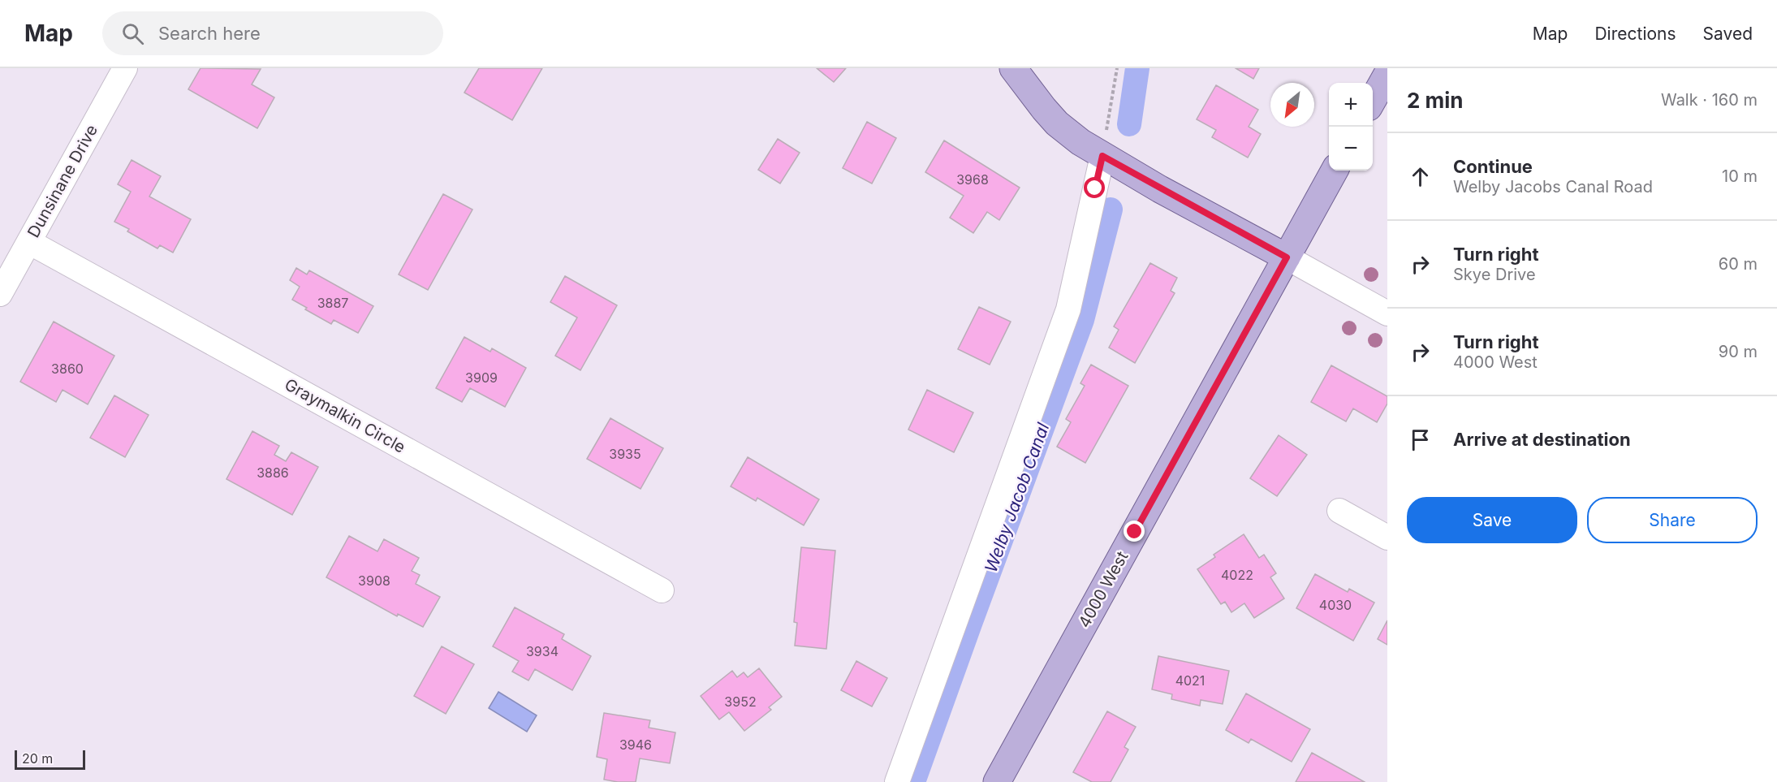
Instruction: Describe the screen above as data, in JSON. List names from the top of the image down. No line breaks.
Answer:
{"streets":{"main road":["4000 West"],"street":["Dunsinane Drive","Graymalkin Circle"]},"crossings":[["Dunsinane Drive","Graymalkin Circle"]],"water":["Welby Jacob Canal"],"house_numbers":["3968","3887","3860","3909","3935","3886","4022","3908","4030","3934","4021","3952","3946"],"scale_bar":"20 m","north":"bottom left","page":{"header":"Map","search":"Search here","nav":["Map","Directions","Saved"],"heading":["2 min","Walk · 160 m"],"map_buttons":["+","−"],"list":[["Continue","Welby Jacobs Canal Road","10 m"],["Turn right","Skye Drive","60 m"],["Turn right","4000 West","90 m"],"Arrive at destination"],"buttons":["Save","Share"],"scale":"20 m"}}
